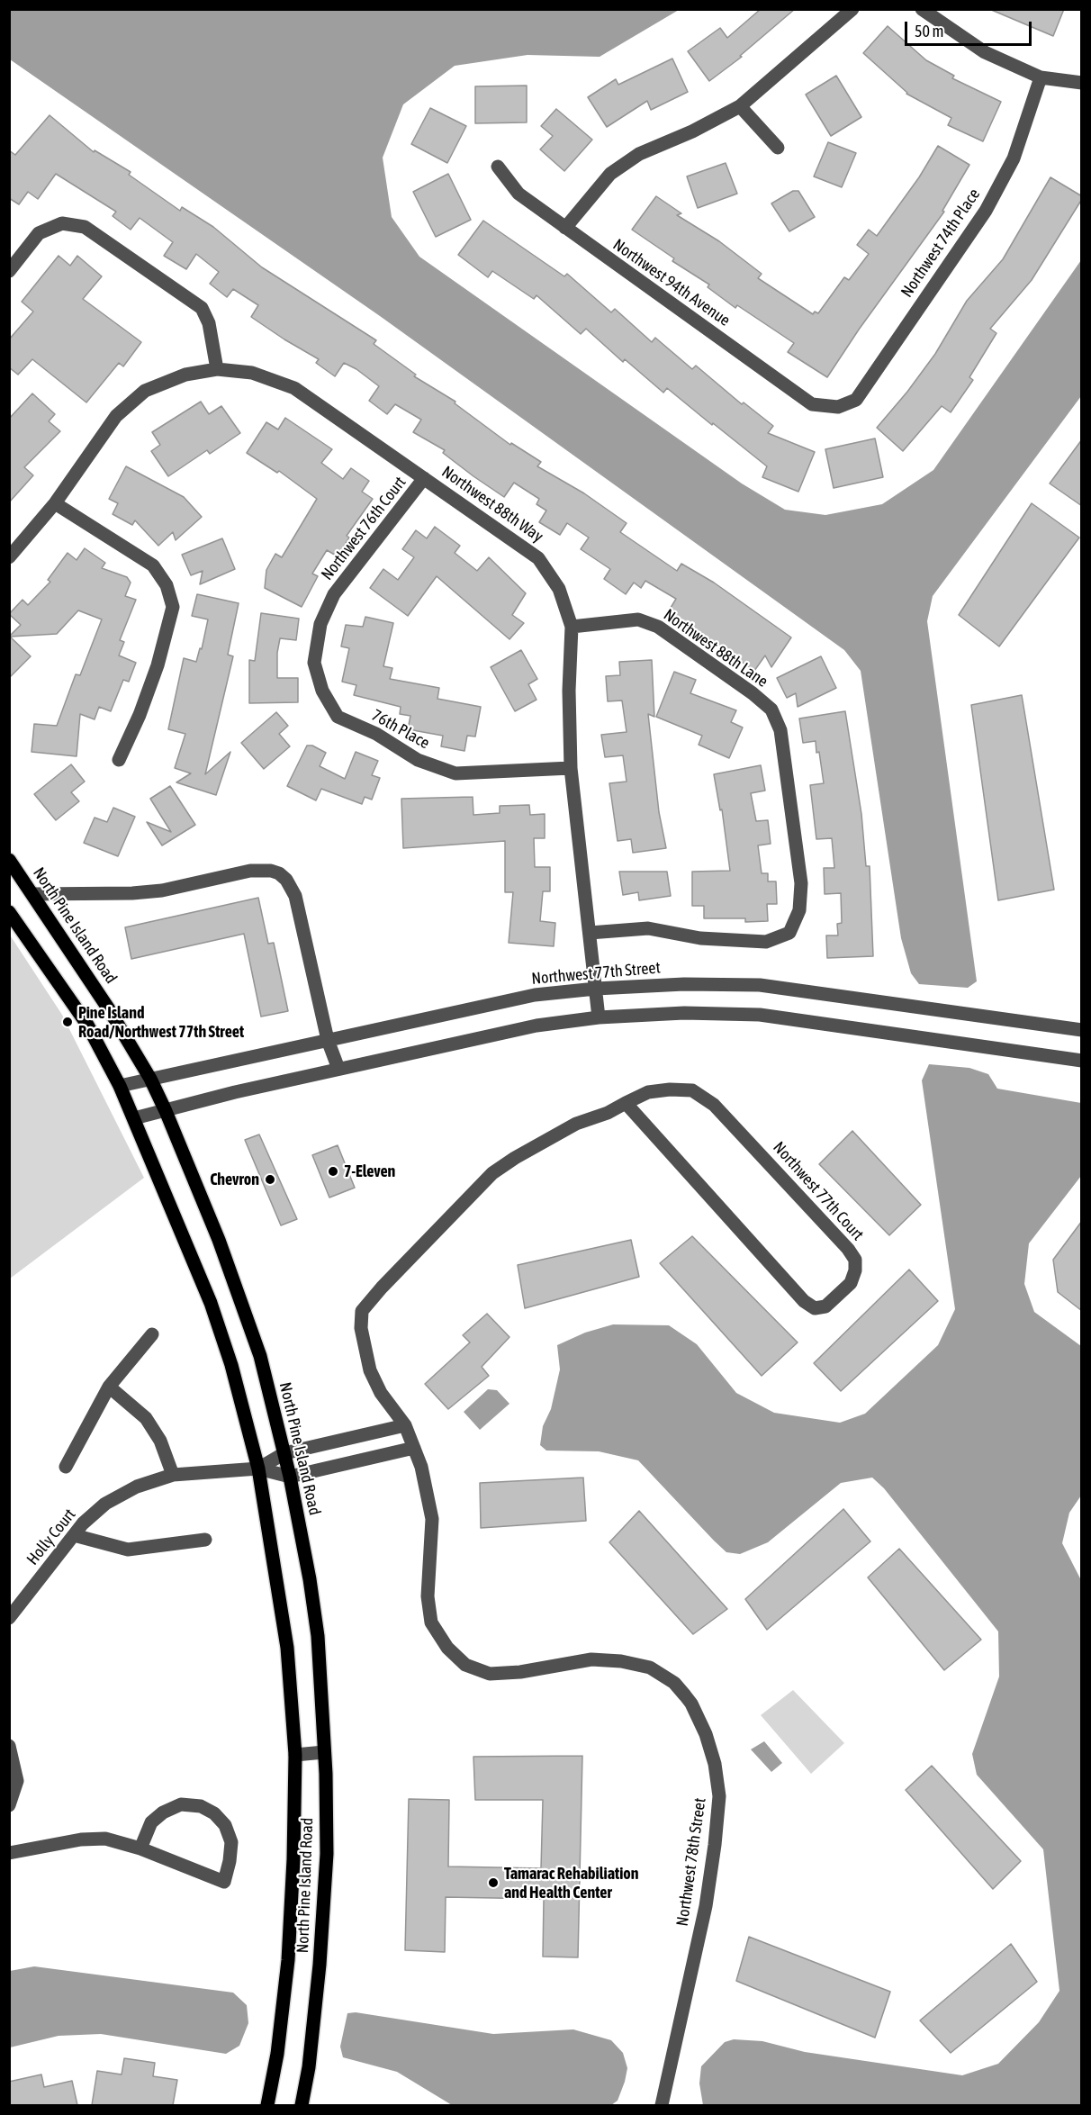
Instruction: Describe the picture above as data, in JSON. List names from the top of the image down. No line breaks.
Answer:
{"streets":{"main road":["North Pine Island Road"],"street":["Northwest 74th Place","Northwest 94th Avenue","Northwest 88th Way","Northwest 76th Court","Northwest 88th Lane","76th Place","Northwest 77th Street","Northwest 77th Court","Holly Court","Northwest 78th Street"]},"crossings":[["Northwest 74th Place","Northwest 94th Avenue"],["Northwest 88th Way","Northwest 76th Court"],["Northwest 88th Way","Northwest 88th Lane"],["Northwest 88th Way","76th Place"],["Northwest 88th Way","Northwest 77th Street"],["Northwest 76th Court","76th Place"],["North Pine Island Road","Northwest 77th Street"],["North Pine Island Road","Holly Court"],["Northwest 77th Court","Northwest 78th Street"]],"places":["Pine Island Road/Northwest 77th Street","7-Eleven","Chevron","Tamarac Rehabiliation and Health Center"],"scale_bar":"50 m"}
